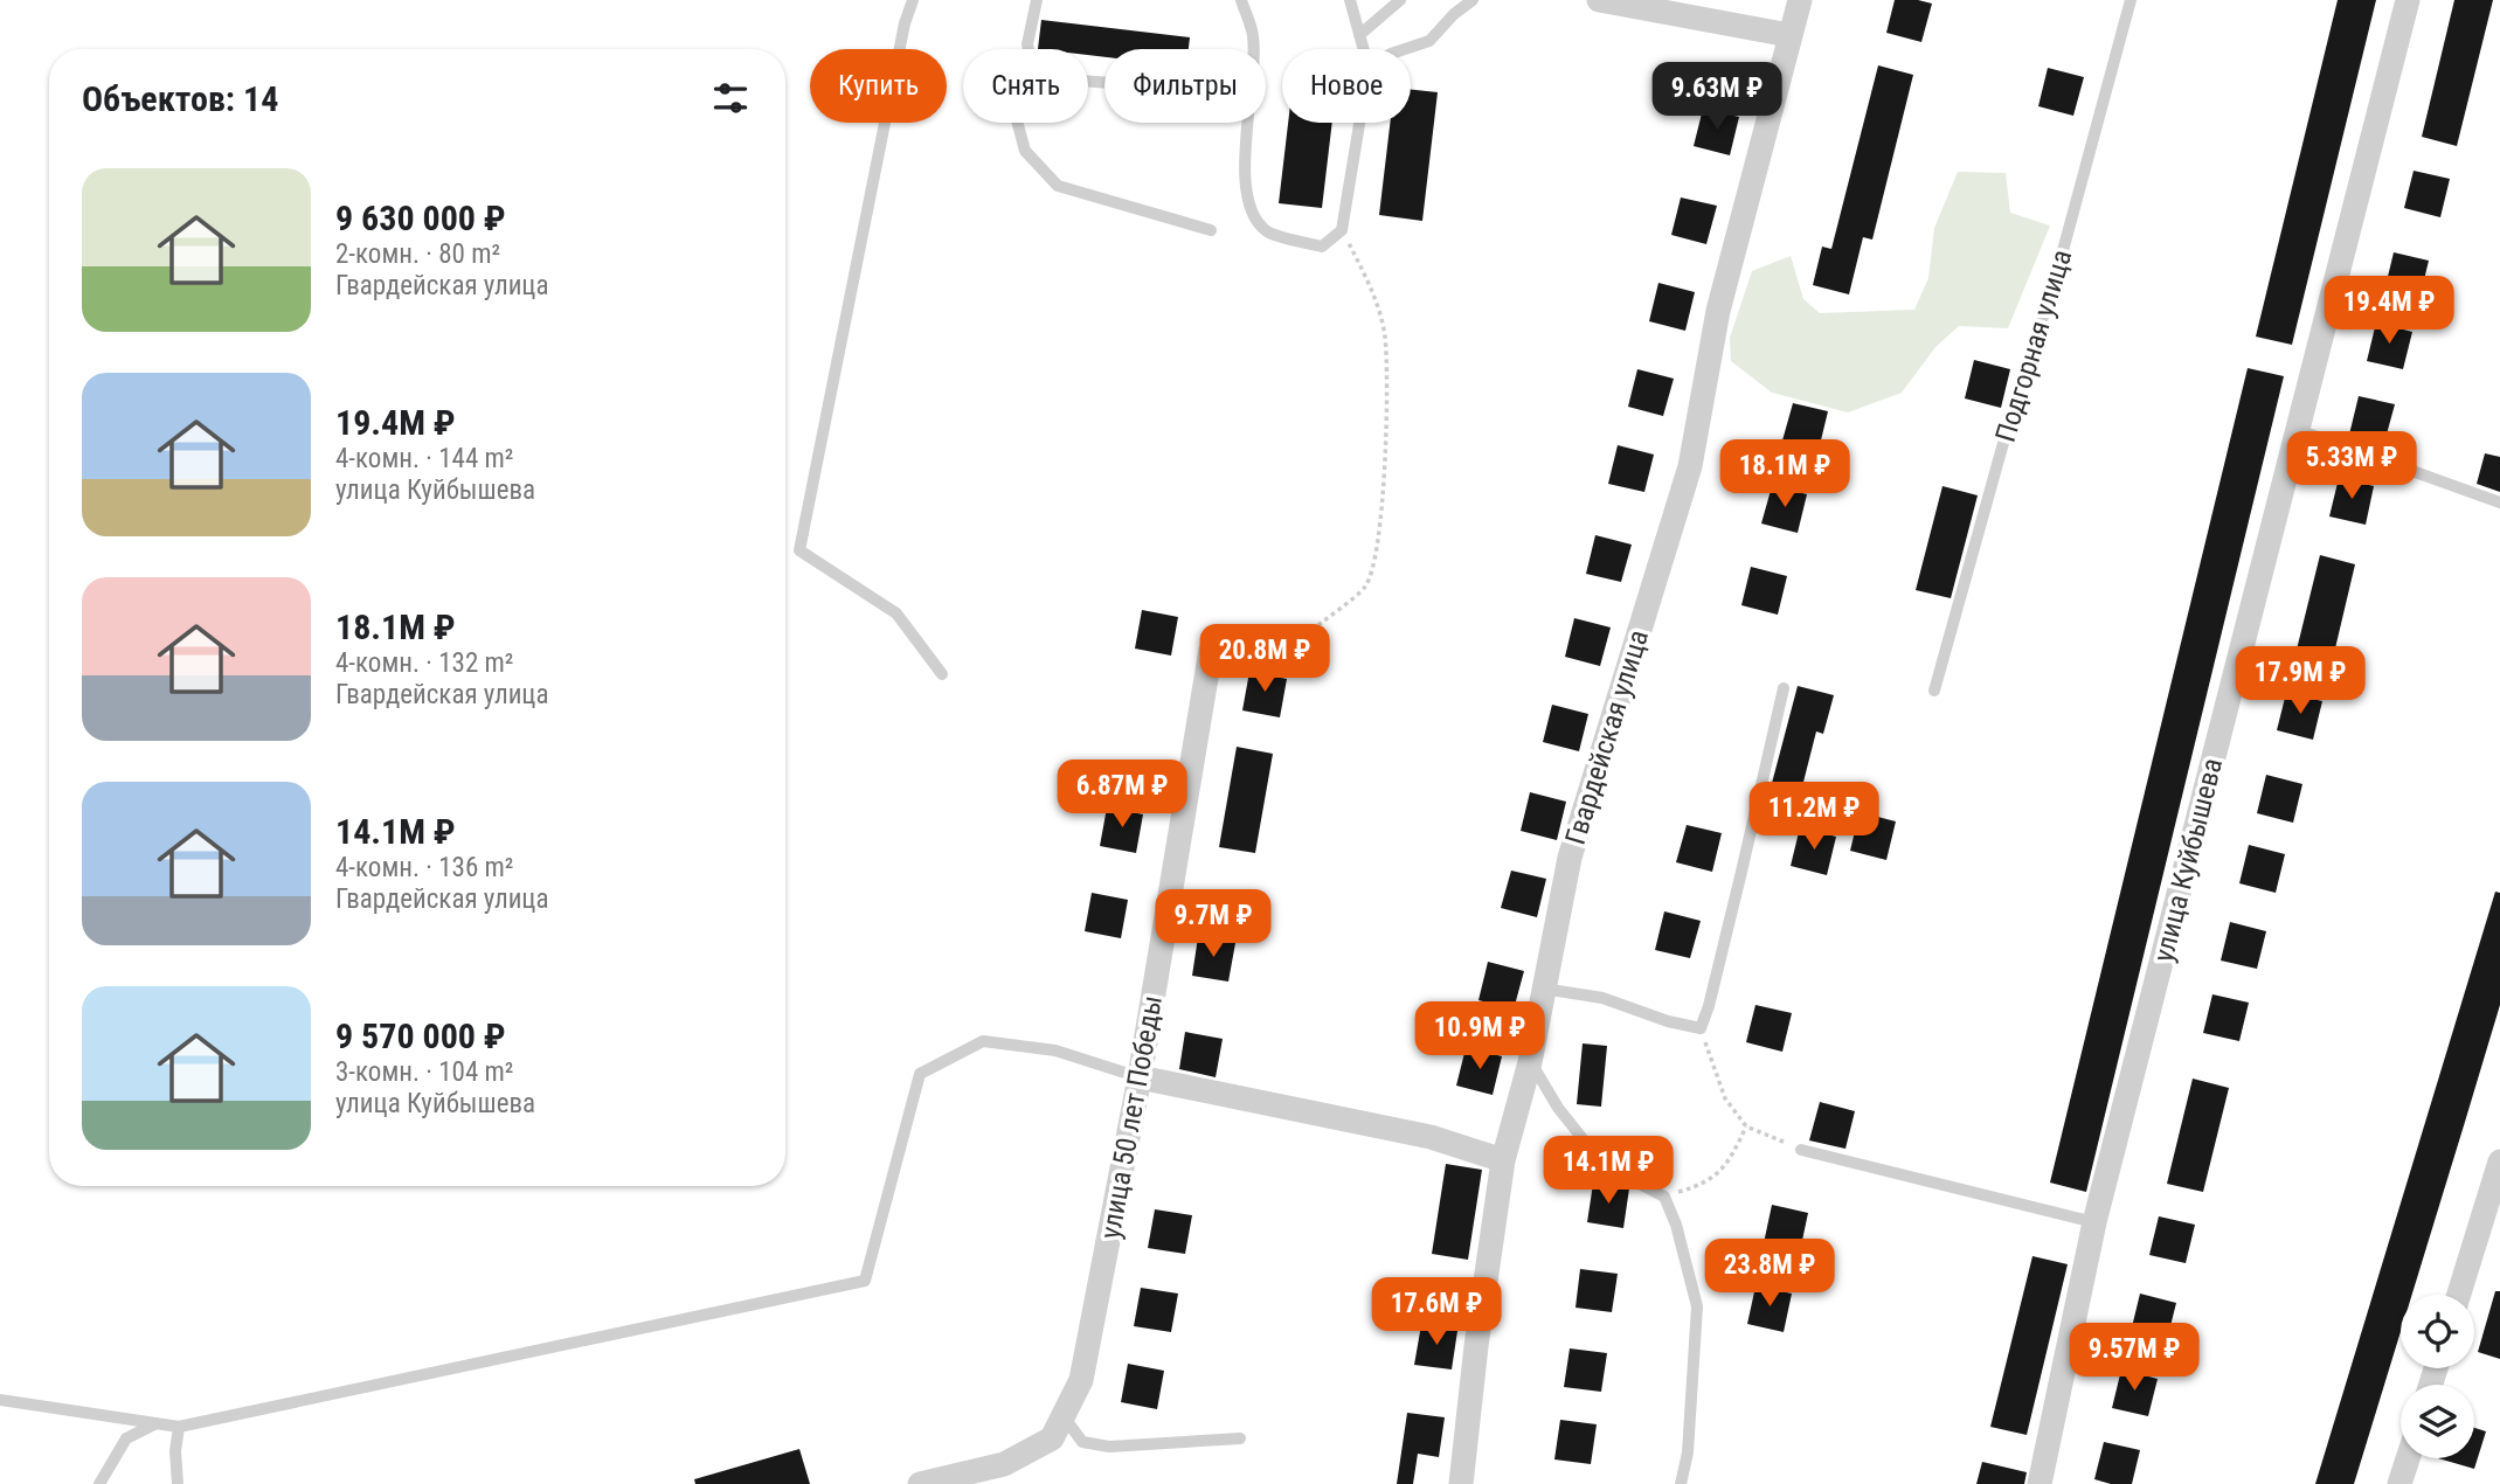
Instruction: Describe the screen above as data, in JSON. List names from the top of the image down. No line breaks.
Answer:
{"streets":{"street":["Гвардейская улица","улица Куйбышева","улица 50 лет Победы"],"lane":["Подгорная улица"]},"page":{"chip":["Купить","Снять","Фильтры","Новое"],"heading":"Объектов: 14","price":["9.63M ₽","19.4M ₽","5.33M ₽","18.1M ₽","20.8M ₽","17.9M ₽","6.87M ₽","11.2M ₽","9.7M ₽","10.9M ₽","14.1M ₽","23.8M ₽","17.6M ₽","9.57M ₽"],"list":[{"name":"9 630 000 ₽","note":"2-комн. · 80 m² · Гвардейская улица"},{"name":"19.4M ₽","note":"4-комн. · 144 m² · улица Куйбышева"},{"name":"18.1M ₽","note":"4-комн. · 132 m² · Гвардейская улица"},{"name":"14.1M ₽","note":"4-комн. · 136 m² · Гвардейская улица"},{"name":"9 570 000 ₽","note":"3-комн. · 104 m² · улица Куйбышева"}]}}
